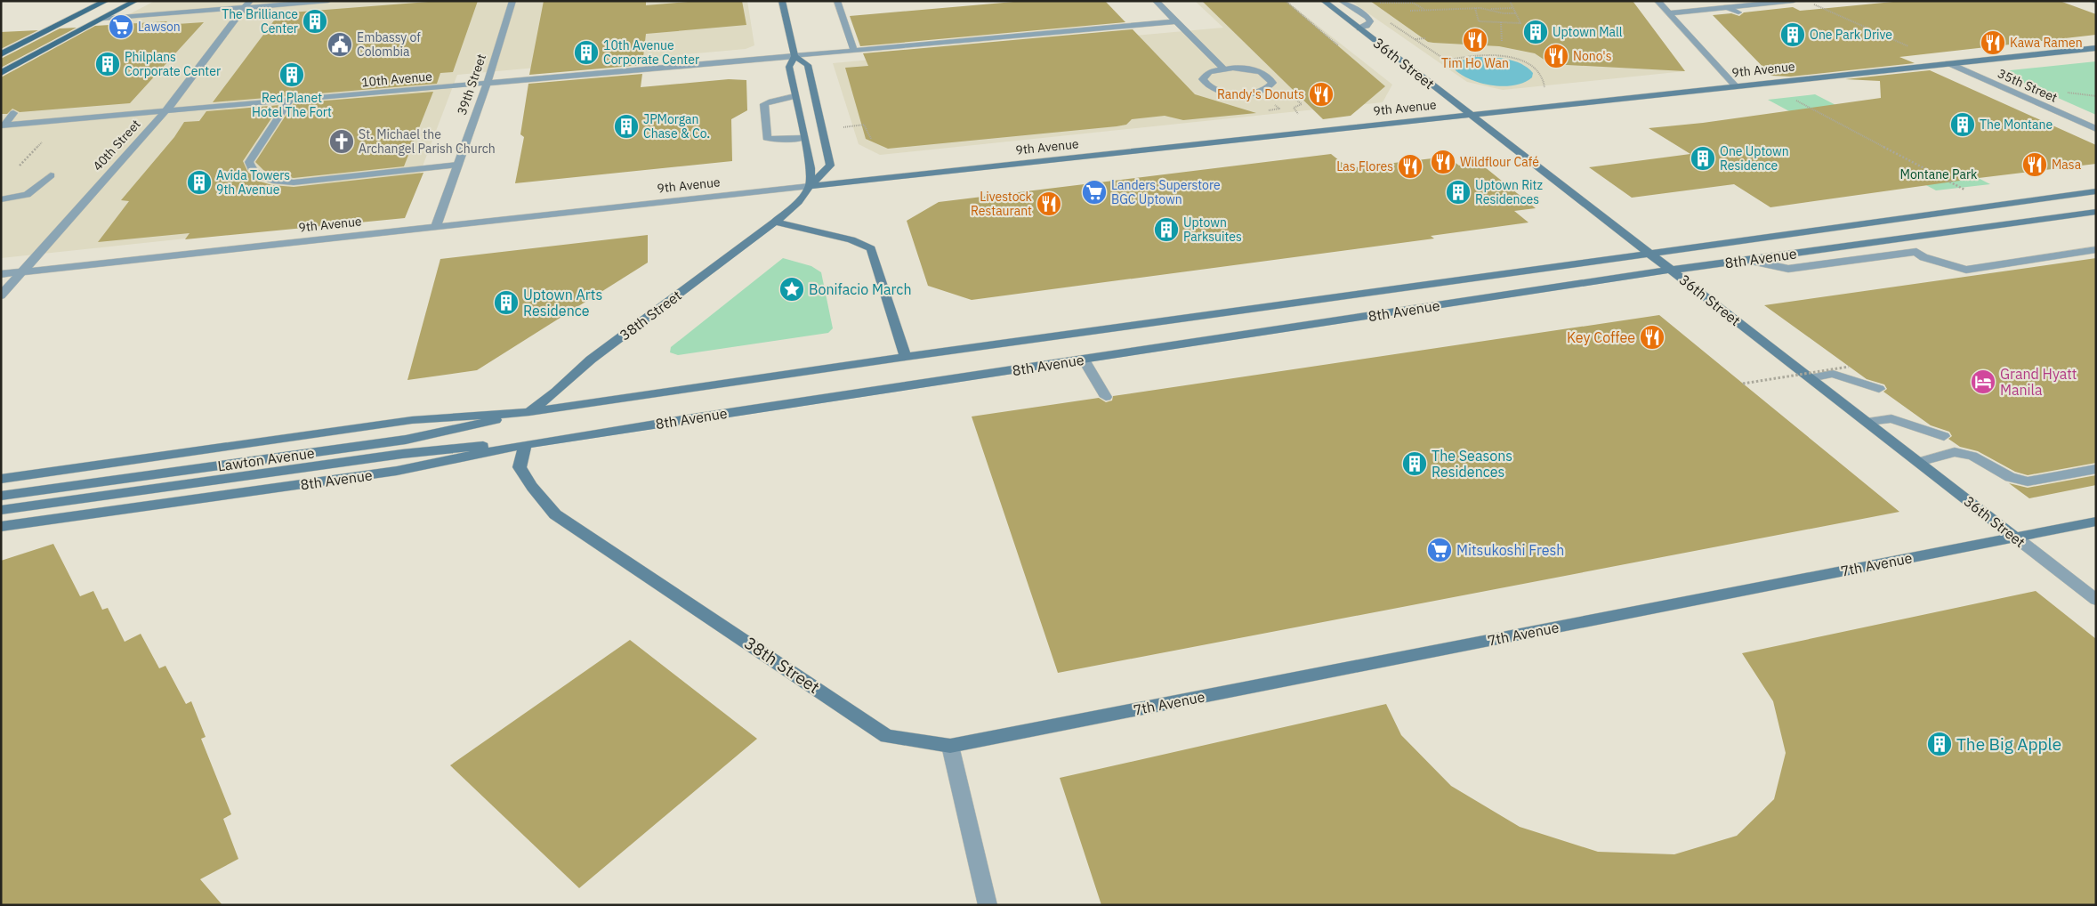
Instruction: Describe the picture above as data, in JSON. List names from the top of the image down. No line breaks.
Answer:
{"streets":{"street":["36th Street","9th Avenue","10th Avenue","39th Street","35th Street","40th Street","8th Avenue","38th Street","Lawton Avenue","7th Avenue"]},"crossings":[["36th Street","9th Avenue"],["36th Street","8th Avenue"],["36th Street","7th Avenue"],["9th Avenue","39th Street"],["9th Avenue","35th Street"],["9th Avenue","40th Street"],["9th Avenue","38th Street"],["10th Avenue","39th Street"],["10th Avenue","40th Street"],["10th Avenue","38th Street"],["8th Avenue","38th Street"],["8th Avenue","Lawton Avenue"],["38th Street","Lawton Avenue"],["38th Street","7th Avenue"]],"parks":["Montane Park"],"places":{"building":["The Brilliance Center","Uptown Mall","One Park Drive","10th Avenue Corporate Center","Philplans Corporate Center","Red Planet Hotel The Fort","The Montane","JPMorgan Chase & Co.","One Uptown Residence","Avida Towers 9th Avenue","Uptown Ritz Residences","Uptown Parksuites","Uptown Arts Residence","The Seasons Residences","The Big Apple"],"supermarket":["Lawson","Landers Superstore BGC Uptown","Mitsukoshi Fresh"],"restaurant":["Tim Ho Wan","Kawa Ramen","Nono's","Randy's Donuts","Wildflour Café","Masa","Las Flores","Livestock Restaurant","Key Coffee"],"public building":["Embassy of Colombia"],"church":["St. Michael the Archangel Parish Church"],"place":["Bonifacio March"],"hotel":["Grand Hyatt Manila"]}}
